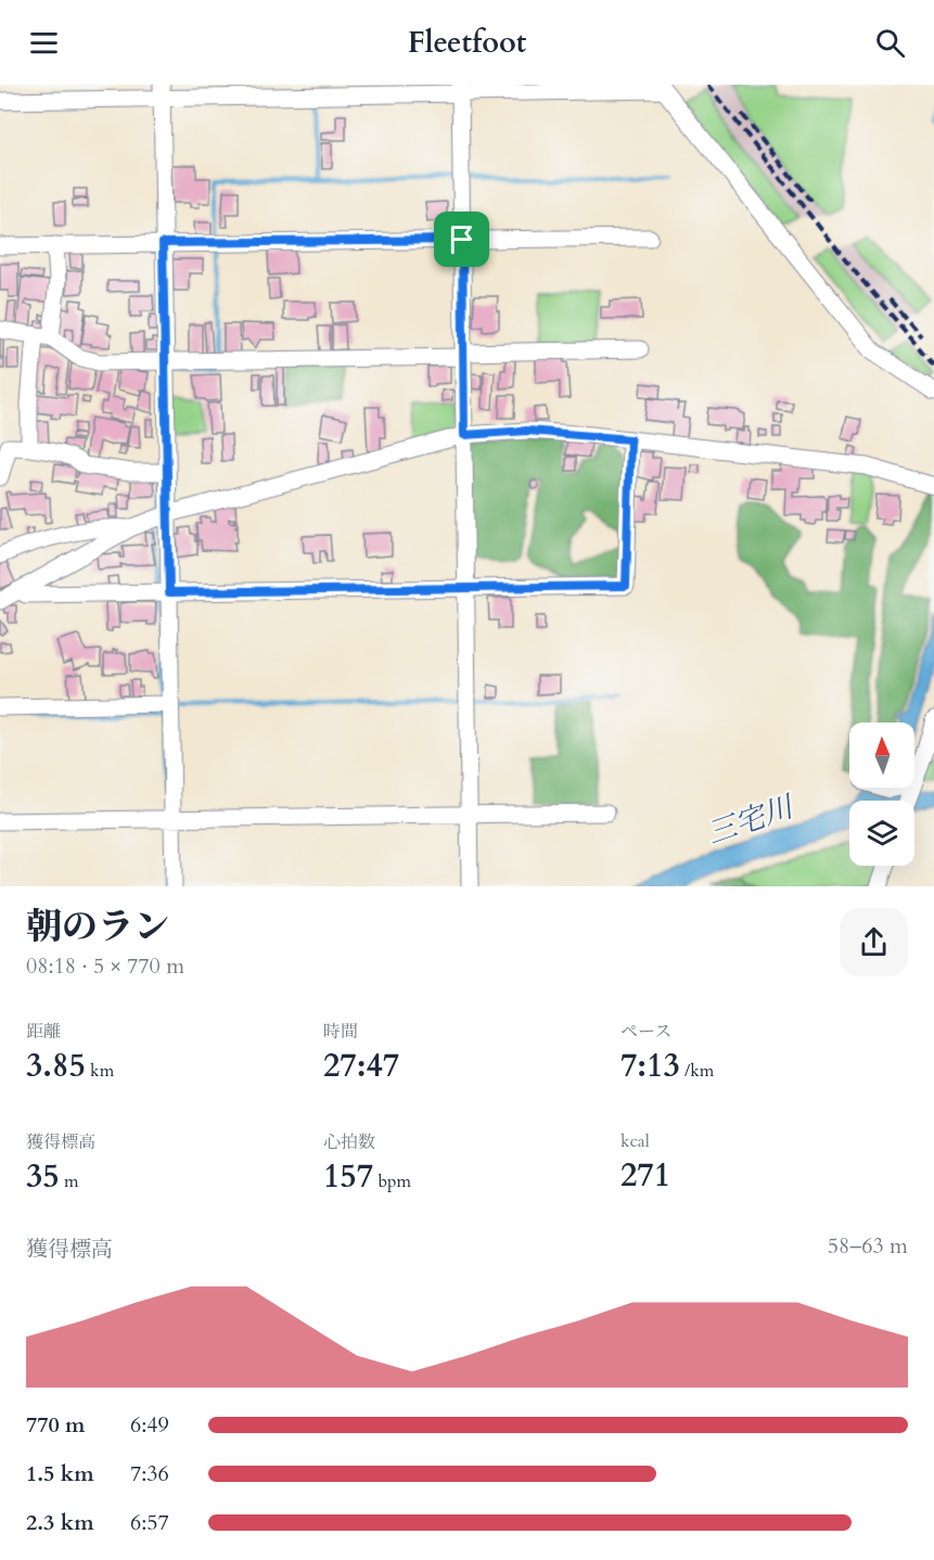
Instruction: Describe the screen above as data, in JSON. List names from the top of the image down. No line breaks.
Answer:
{"water":["三宅川"],"north":"top","page":{"header":"Fleetfoot","heading":["朝のラン","08:18 · 5 × 770 m"],"stats":[["距離","3.85 km"],["時間","27:47"],["ペース","7:13 /km"],["獲得標高","35 m"],["心拍数","157 bpm"],["kcal","271"]],"chart":["獲得標高","58–63 m"],"list":[{"name":"770 m","note":"6:49"},{"name":"1.5 km","note":"7:36"},{"name":"2.3 km","note":"6:57"}]}}
